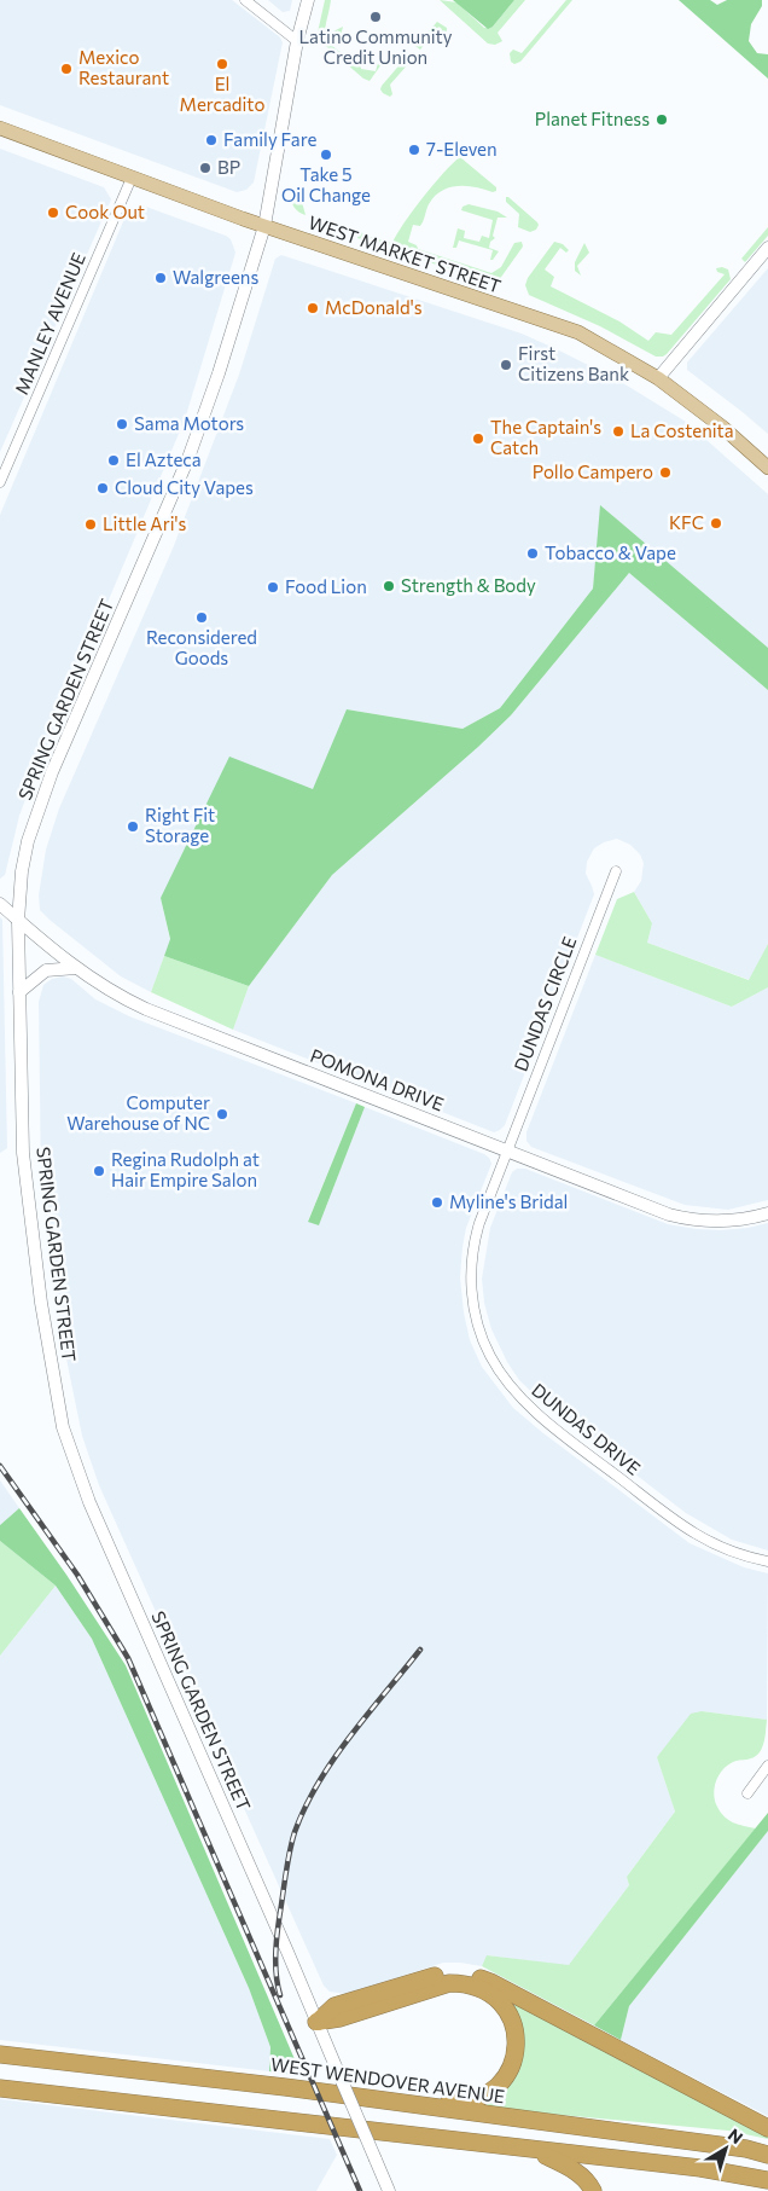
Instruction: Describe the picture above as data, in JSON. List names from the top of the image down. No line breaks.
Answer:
{"streets":{"highway":["WEST WENDOVER AVENUE"],"main road":["WEST MARKET STREET","SPRING GARDEN STREET","POMONA DRIVE"],"street":["MANLEY AVENUE","DUNDAS CIRCLE","DUNDAS DRIVE"]},"crossings":[["WEST MARKET STREET","MANLEY AVENUE"],["WEST MARKET STREET","SPRING GARDEN STREET"],["SPRING GARDEN STREET","POMONA DRIVE"],["DUNDAS CIRCLE","POMONA DRIVE"],["DUNDAS CIRCLE","DUNDAS DRIVE"],["POMONA DRIVE","DUNDAS DRIVE"]],"places":["Latino Community Credit Union","El Mercadito","Mexico Restaurant","Planet Fitness","Family Fare","7-Eleven","Take 5 Oil Change","BP","Cook Out","Walgreens","McDonald's","First Citizens Bank","Sama Motors","La Costenita","The Captain's Catch","El Azteca","Pollo Campero","Cloud City Vapes","KFC","Little Ari's","Tobacco & Vape","Strength & Body","Food Lion","Reconsidered Goods","Right Fit Storage","Computer Warehouse of NC","Regina Rudolph at Hair Empire Salon","Myline's Bridal"],"north":"top right"}
